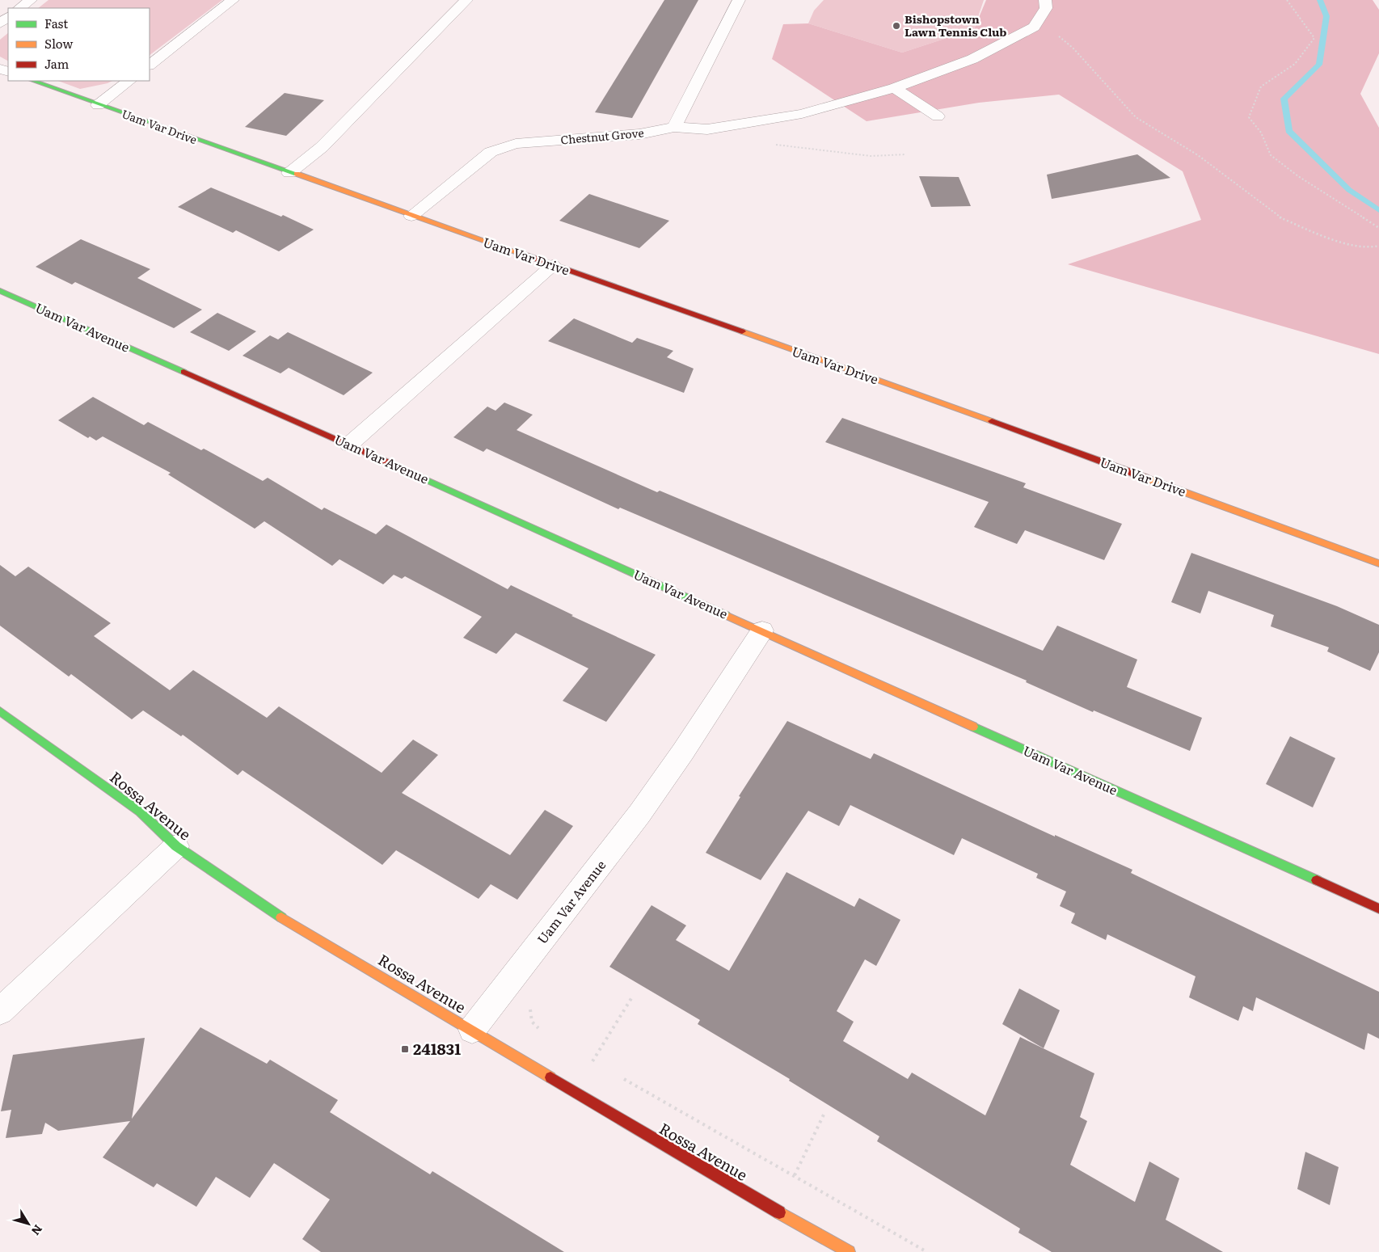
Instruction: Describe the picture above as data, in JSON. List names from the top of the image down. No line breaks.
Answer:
{"streets":{"street":["Uam Var Drive","Chestnut Grove","Uam Var Avenue","Rossa Avenue"]},"crossings":[["Uam Var Drive","Chestnut Grove"],["Uam Var Avenue","Rossa Avenue"]],"places":{"other":["Bishopstown Lawn Tennis Club"],"transit":["241831"]},"legend":["Fast","Slow","Jam"],"north":"bottom right"}
